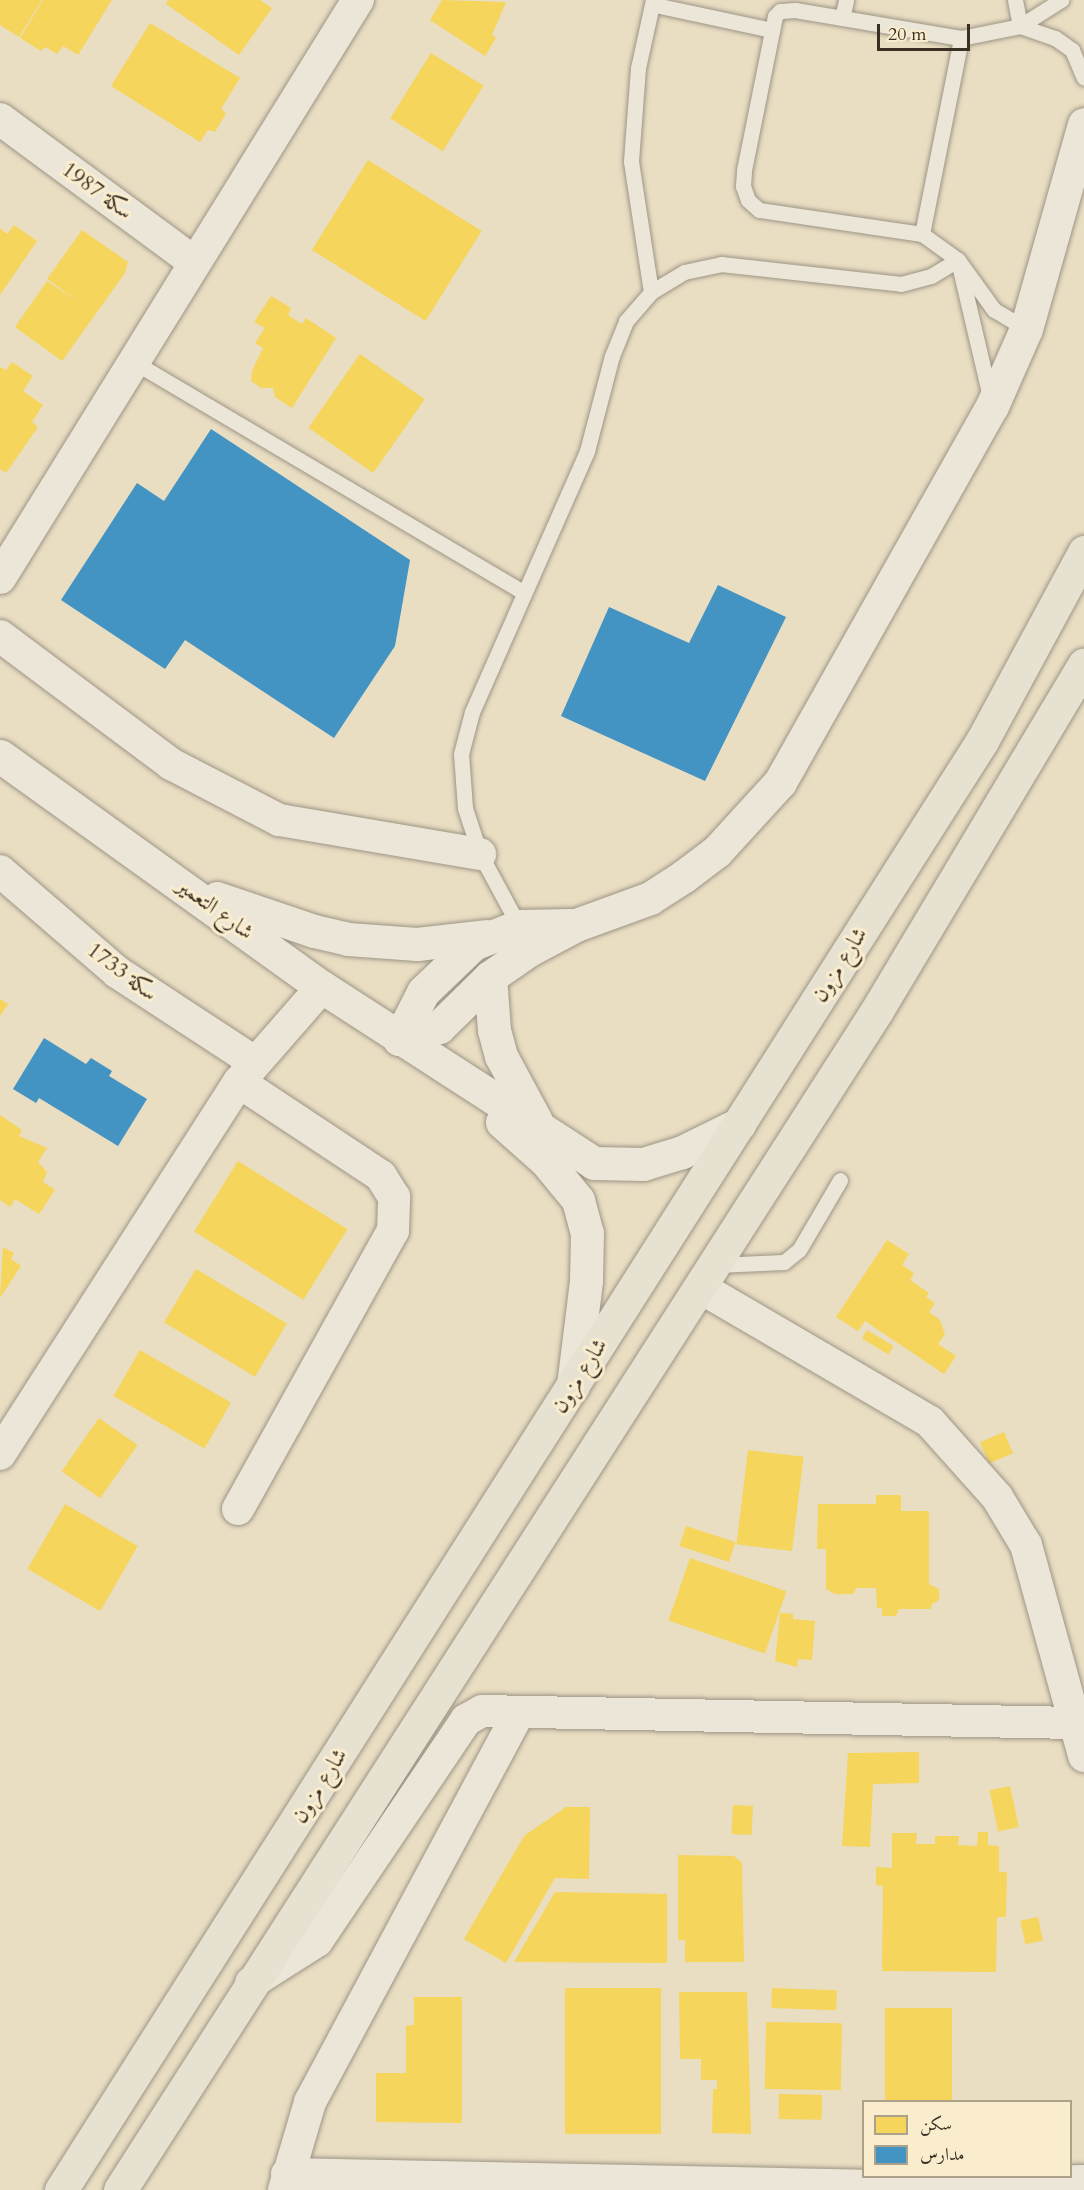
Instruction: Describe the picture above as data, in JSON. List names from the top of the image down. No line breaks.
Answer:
{"streets":{"main road":["شارع التعمير","شارع مزون"],"street":["سكة 1987","سكة 1733"]},"crossings":[["شارع التعمير","شارع مزون"]],"legend":["سكن","مدارس"],"scale_bar":"20 m"}
